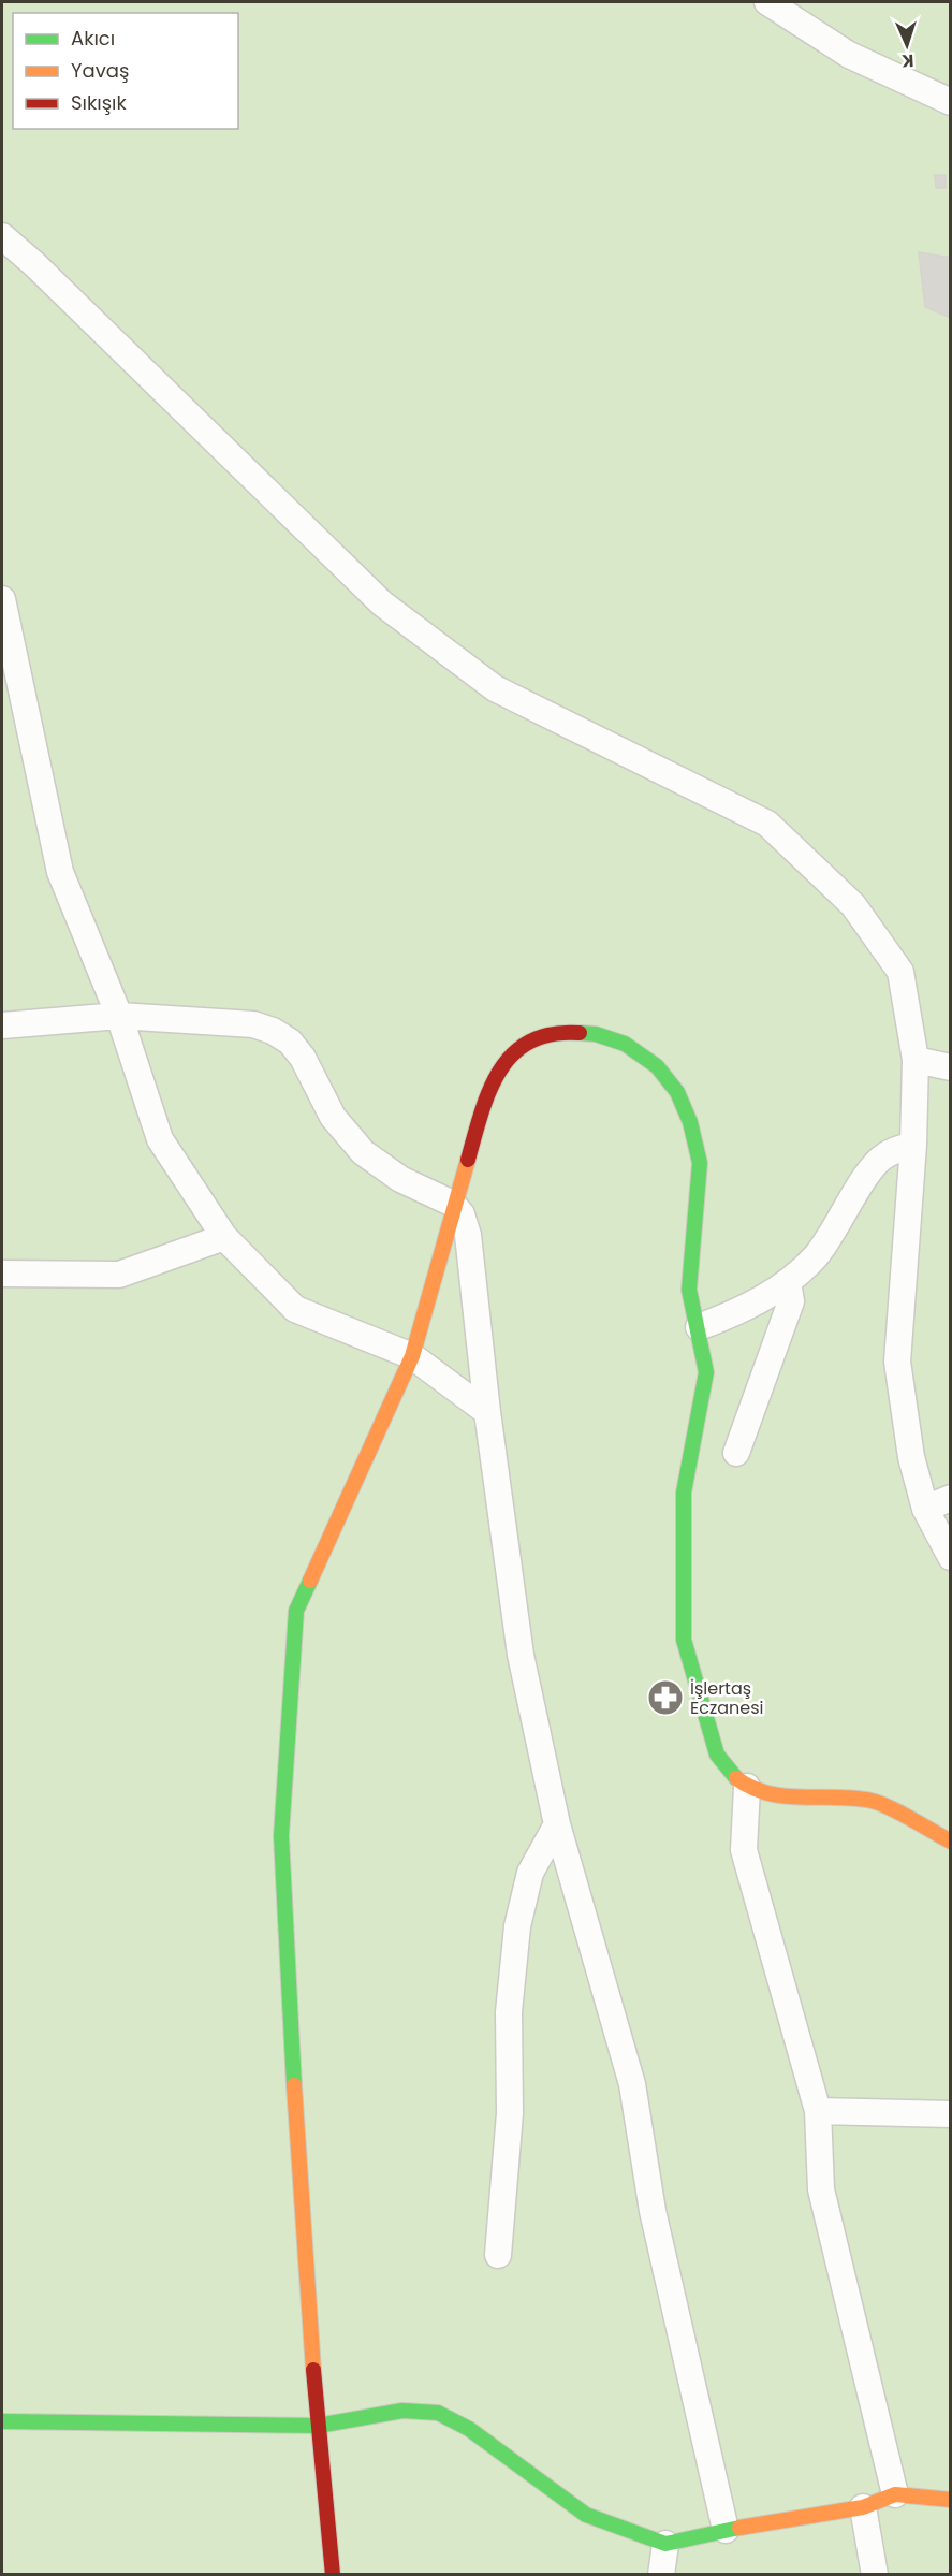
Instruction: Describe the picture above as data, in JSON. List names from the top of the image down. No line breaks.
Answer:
{"places":{"pharmacy":["İşlertaş Eczanesi"]},"legend":["Akıcı","Yavaş","Sıkışık"],"north":"bottom"}
